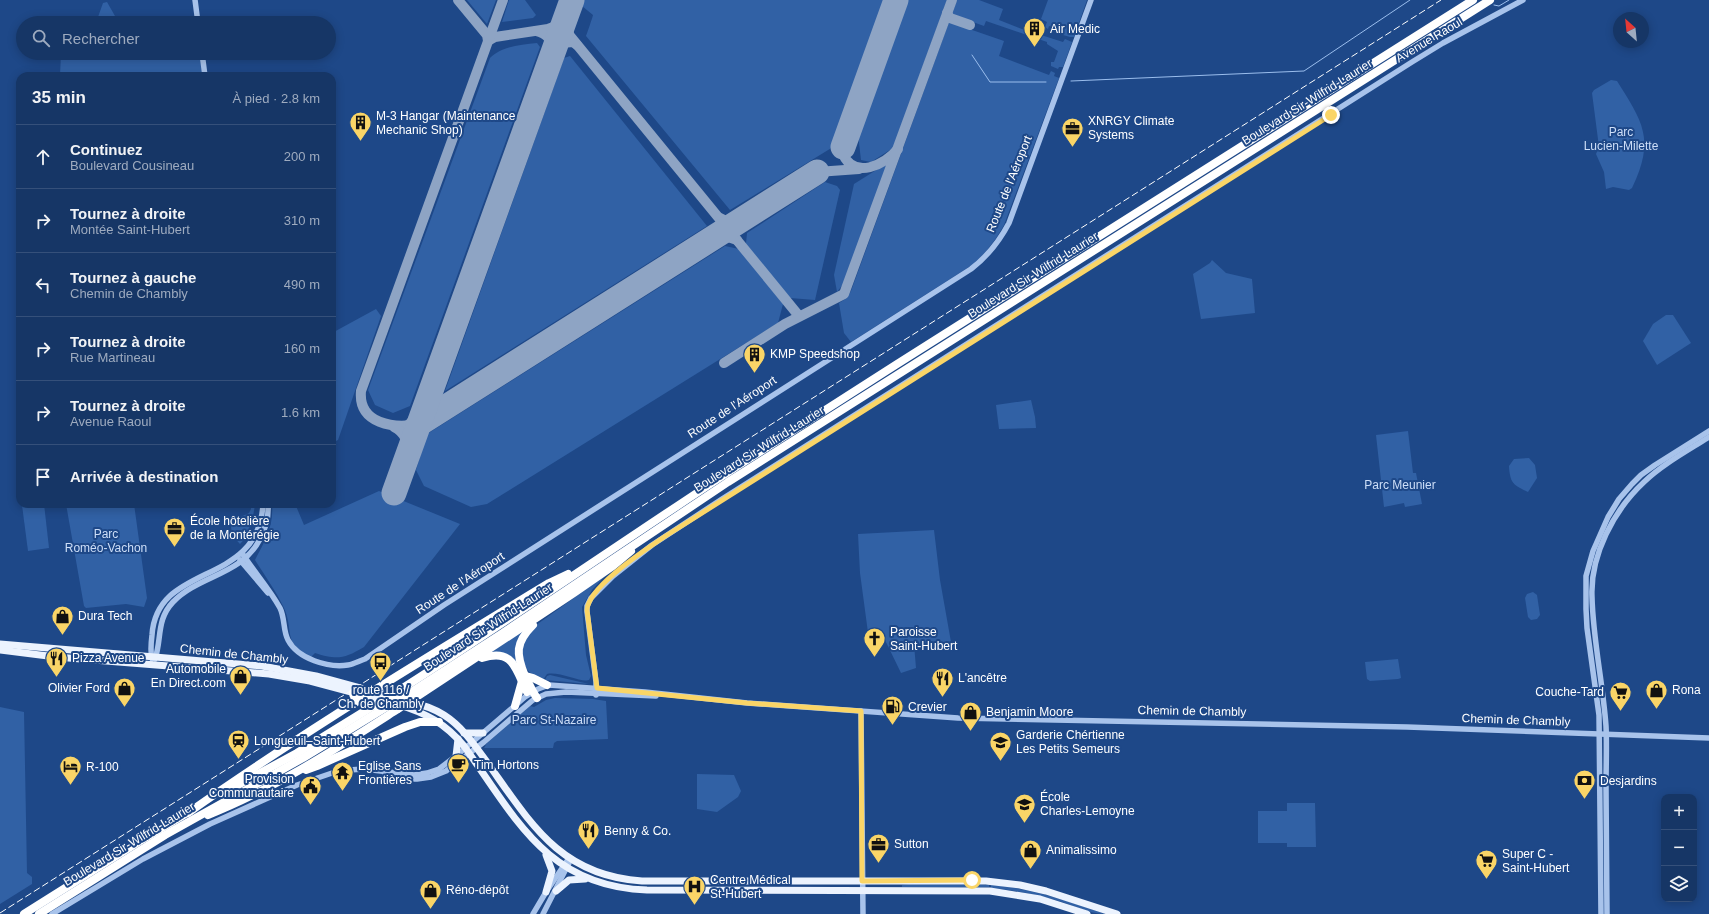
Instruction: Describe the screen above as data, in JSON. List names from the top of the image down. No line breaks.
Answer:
{"streets":{"highway":["Boulevard Sir-Wilfrid-Laurier"],"main road":["Chemin de Chambly"],"street":["Avenue Raoul","Route de l'Aéroport"]},"crossings":[["Avenue Raoul","Chemin de Chambly"],["Boulevard Sir-Wilfrid-Laurier","Chemin de Chambly"]],"parks":["Parc Lucien-Milette","Parc Meunier","Parc Roméo-Vachon","Parc St-Nazaire"],"places":{"building":["Air Medic","M-3 Hangar (Maintenance Mechanic Shop)","KMP Speedshop"],"office":["XNRGY Climate Systems","École hôtelière de la Montérégie","Sutton"],"shop":["Dura Tech","Automobile En Direct.com","Olivier Ford","Rona","Benjamin Moore","Animalissimo","Réno-dépôt"],"church":["Paroisse Saint-Hubert"],"restaurant":["Pizza Avenue","L'ancêtre","Benny & Co."],"bus stop":["route 116 / Ch. de Chambly"],"supermarket":["Couche-Tard","Super C - Saint-Hubert"],"fuel station":["Crevier"],"station":["Longueuil–Saint-Hubert"],"school or university":["Garderie Chértienne Les Petits Semeurs","École Charles-Lemoyne"],"cafe":["Tim Hortons"],"hotel":["R-100"],"temple":["Eglise Sans Frontières"],"bank":["Desjardins"],"public building":["Provision Communautaire"],"hospital":["Centre Médical St-Hubert"]},"north":"top left","page":{"search":"Rechercher","heading":["35 min","À pied · 2.8 km"],"list":[["Continuez","Boulevard Cousineau","200 m"],["Tournez à droite","Montée Saint-Hubert","310 m"],["Tournez à gauche","Chemin de Chambly","490 m"],["Tournez à droite","Rue Martineau","160 m"],["Tournez à droite","Avenue Raoul","1.6 km"],"Arrivée à destination"],"map_buttons":["+","−"]}}
